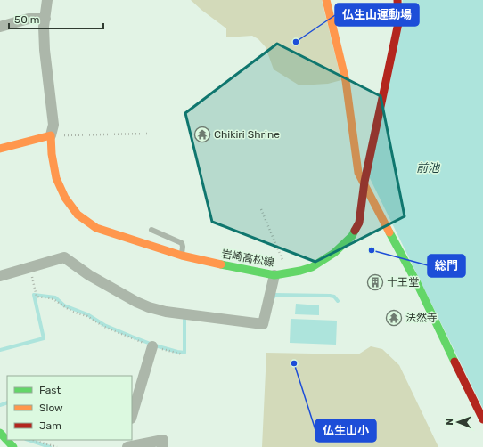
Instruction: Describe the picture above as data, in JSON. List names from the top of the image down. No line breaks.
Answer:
{"streets":{"main road":["岩崎高松線"]},"water":["前池"],"places":{"other":["仏生山運動場","総門","仏生山小"],"temple":["Chikiri Shrine","法然寺"],"building":["十王堂"]},"legend":["Fast","Slow","Jam"],"scale_bar":"50 m","north":"left"}
